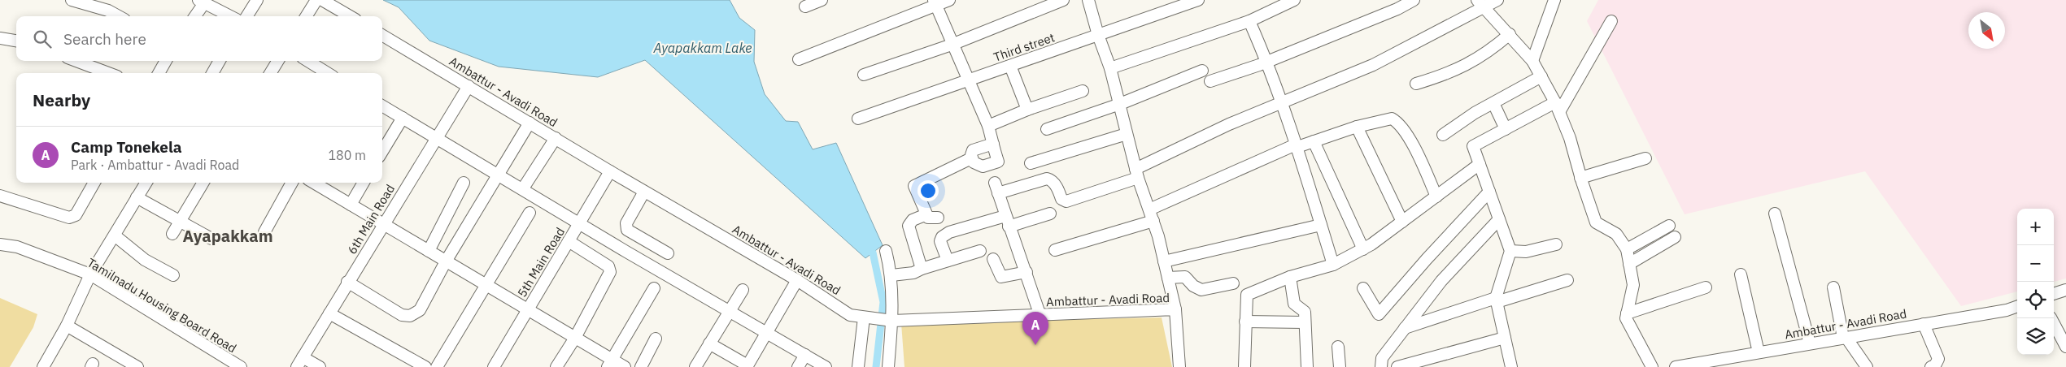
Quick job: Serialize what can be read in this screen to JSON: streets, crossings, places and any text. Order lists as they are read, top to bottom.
{
  "streets": {
    "street": [
      "Third street",
      "Ambattur - Avadi Road",
      "6th Main Road",
      "5th Main Road",
      "Tamilnadu Housing Board Road"
    ]
  },
  "crossings": [
    ["Ambattur - Avadi Road", "6th Main Road"],
    ["Ambattur - Avadi Road", "5th Main Road"]
  ],
  "districts": ["Ayapakkam"],
  "water": ["Ayapakkam Lake"],
  "north": "bottom right",
  "page": {
    "search": "Search here",
    "heading": "Nearby",
    "list": [
      {
        "mark": "A",
        "name": "Camp Tonekela",
        "note": "Park · Ambattur - Avadi Road",
        "value": "180 m"
      }
    ],
    "map_buttons": ["+", "−"],
    "pins": "A"
  }
}
